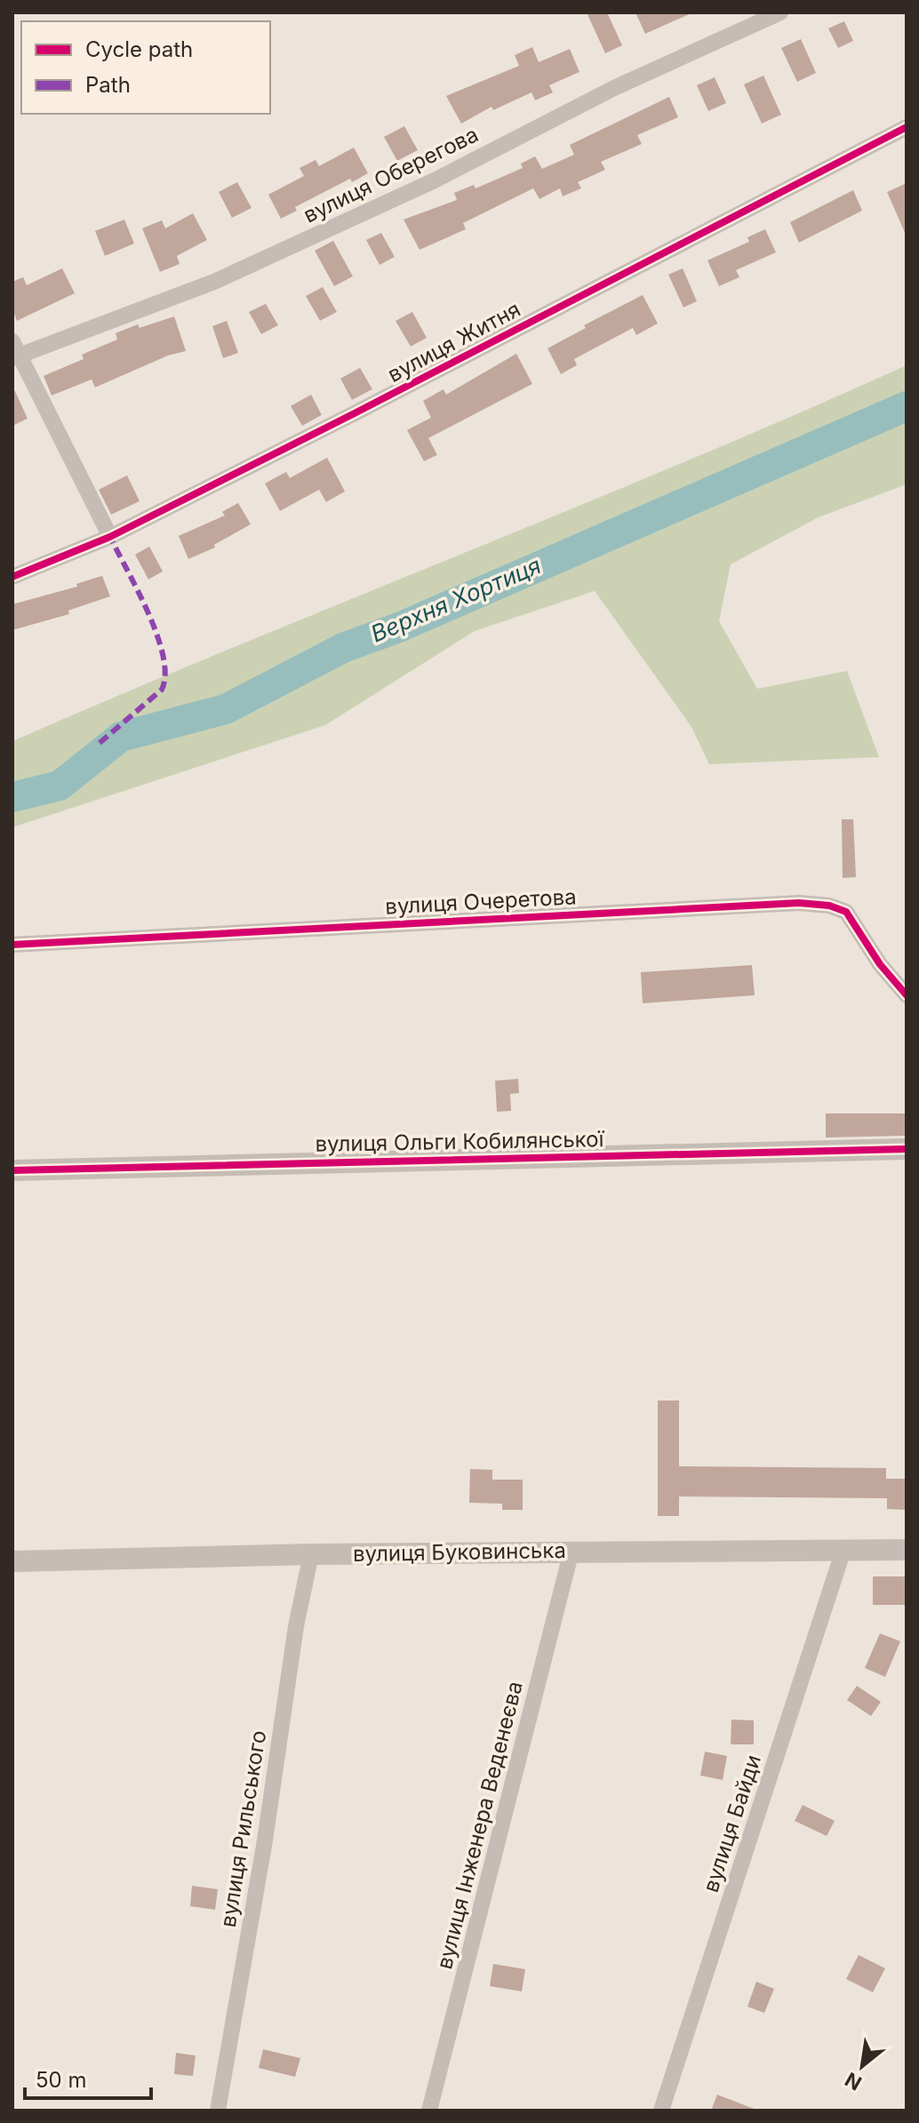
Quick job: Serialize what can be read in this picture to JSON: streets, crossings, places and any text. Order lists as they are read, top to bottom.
{
  "streets": {
    "street": [
      "вулиця Оберегова",
      "вулиця Житня",
      "вулиця Очеретова",
      "вулиця Ольги Кобилянської",
      "вулиця Буковинська",
      "вулиця Байди",
      "вулиця Інженера Веденеєва",
      "вулиця Рильського"
    ]
  },
  "crossings": [
    ["вулиця Буковинська", "вулиця Байди"],
    ["вулиця Буковинська", "вулиця Інженера Веденеєва"],
    ["вулиця Буковинська", "вулиця Рильського"]
  ],
  "water": ["Верхня Хортиця"],
  "legend": ["Cycle path", "Path"],
  "scale_bar": "50 m",
  "north": "bottom left"
}
